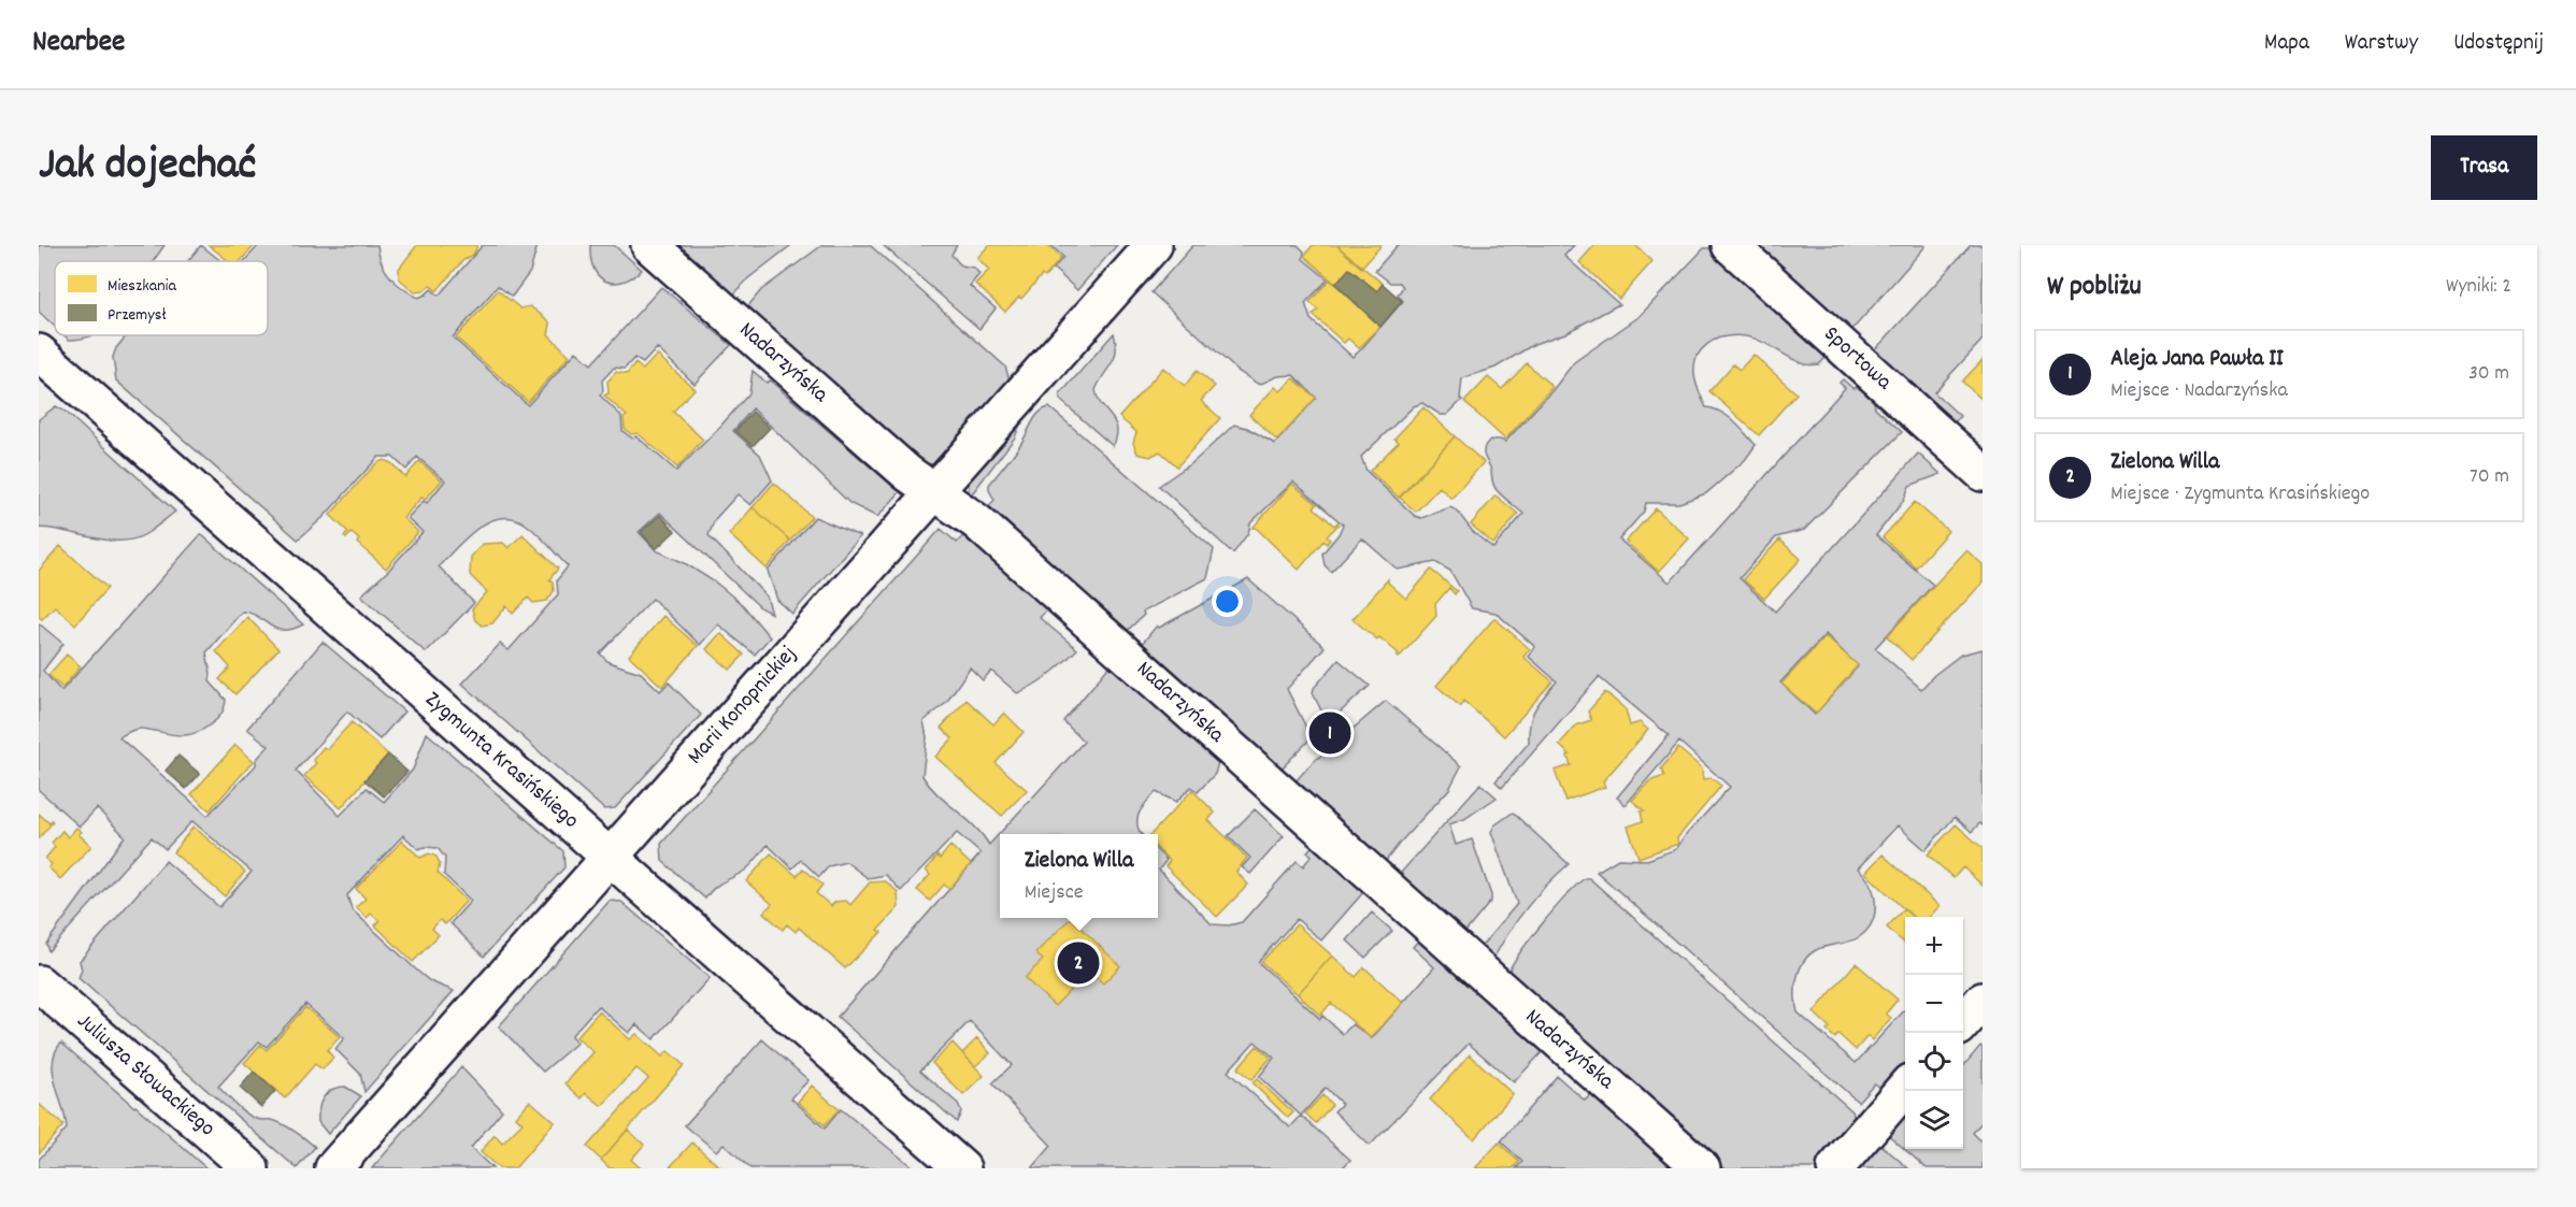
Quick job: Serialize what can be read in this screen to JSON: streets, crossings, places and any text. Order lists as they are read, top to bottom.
{
  "streets": {
    "street": [
      "Sportowa",
      "Nadarzyńska",
      "Marii Konopnickiej",
      "Zygmunta Krasińskiego",
      "Juliusza Słowackiego"
    ]
  },
  "crossings": [
    ["Nadarzyńska", "Marii Konopnickiej"],
    ["Marii Konopnickiej", "Zygmunta Krasińskiego"]
  ],
  "legend": ["Mieszkania", "Przemysł"],
  "page": {
    "header": "Nearbee",
    "nav": ["Mapa", "Warstwy", "Udostępnij"],
    "title": "Jak dojechać",
    "buttons": "Trasa",
    "heading": ["W pobliżu", "Wyniki: 2"],
    "list": [
      {
        "mark": "1",
        "name": "Aleja Jana Pawła II",
        "note": "Miejsce · Nadarzyńska",
        "value": "30 m"
      },
      {
        "mark": "2",
        "name": "Zielona Willa",
        "note": "Miejsce · Zygmunta Krasińskiego",
        "value": "70 m"
      }
    ],
    "pins": ["1", "2"],
    "popup": ["Zielona Willa", "Miejsce"],
    "map_buttons": ["+", "−"]
  }
}
